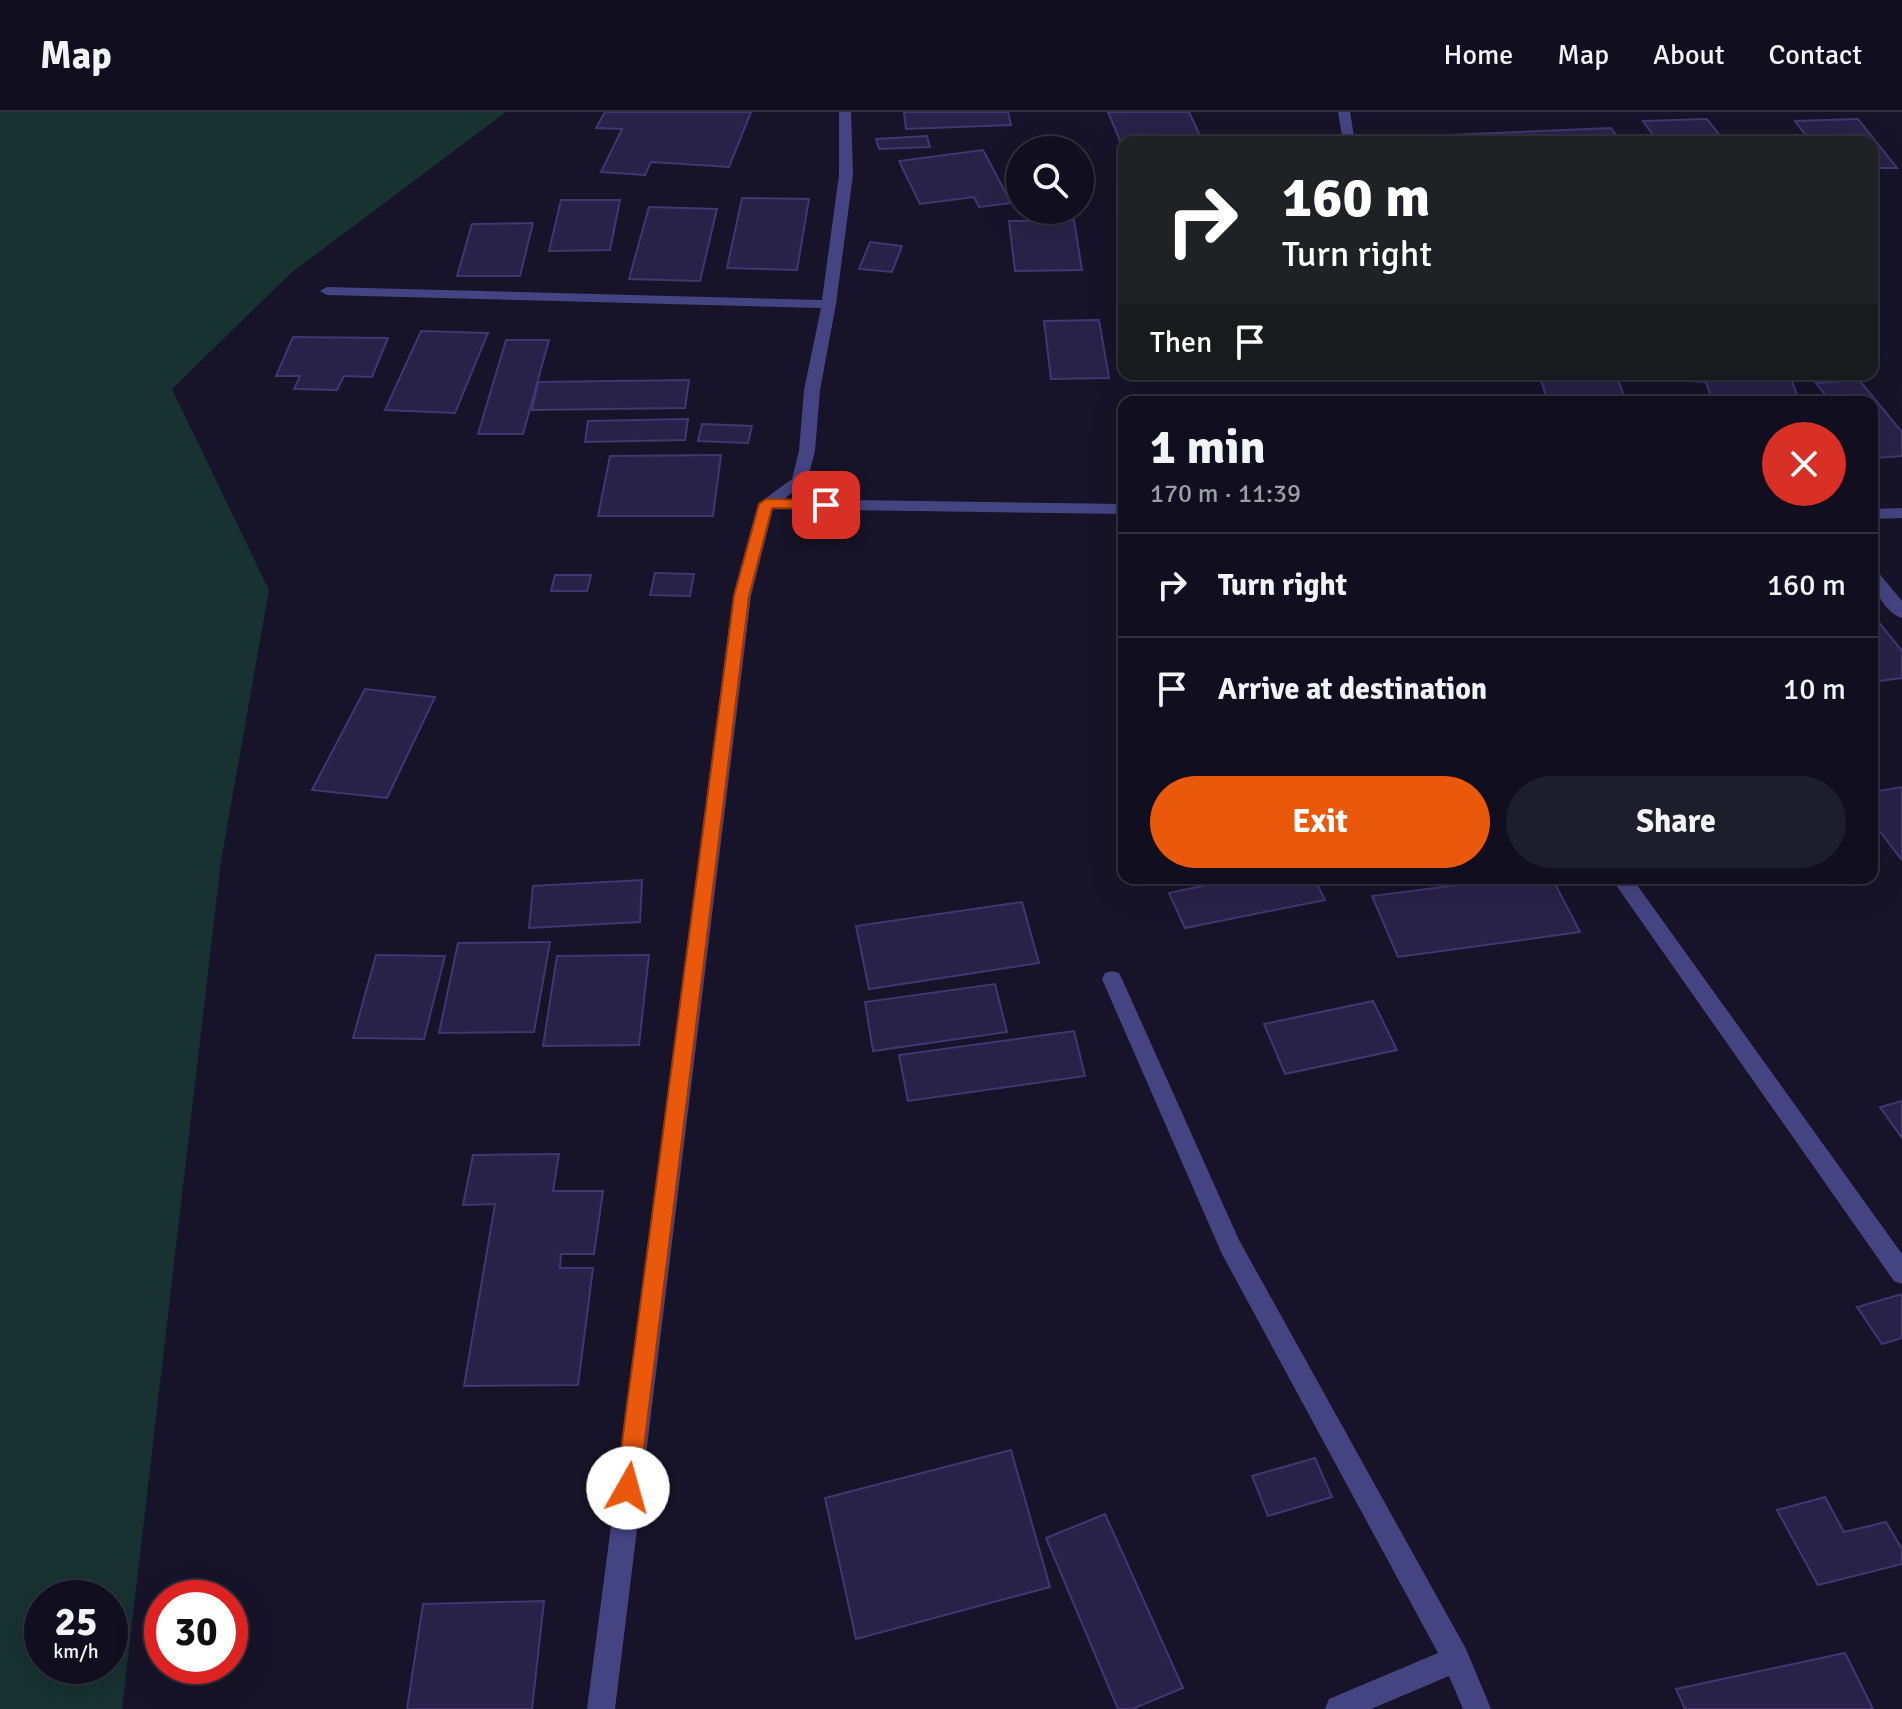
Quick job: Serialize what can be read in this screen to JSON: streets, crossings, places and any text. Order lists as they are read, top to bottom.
{
  "page": {
    "header": "Map",
    "nav": [
      "Home",
      "Map",
      "About",
      "Contact"
    ],
    "turn": ["160 m", "Turn right"],
    "then": "Then",
    "heading": ["1 min", "170 m · 11:39"],
    "list": [
      {
        "name": "Turn right",
        "value": "160 m"
      },
      {
        "name": "Arrive at destination",
        "value": "10 m"
      }
    ],
    "buttons": ["Exit", "Share"],
    "speed": "25 km/h",
    "limit": "30"
  }
}
